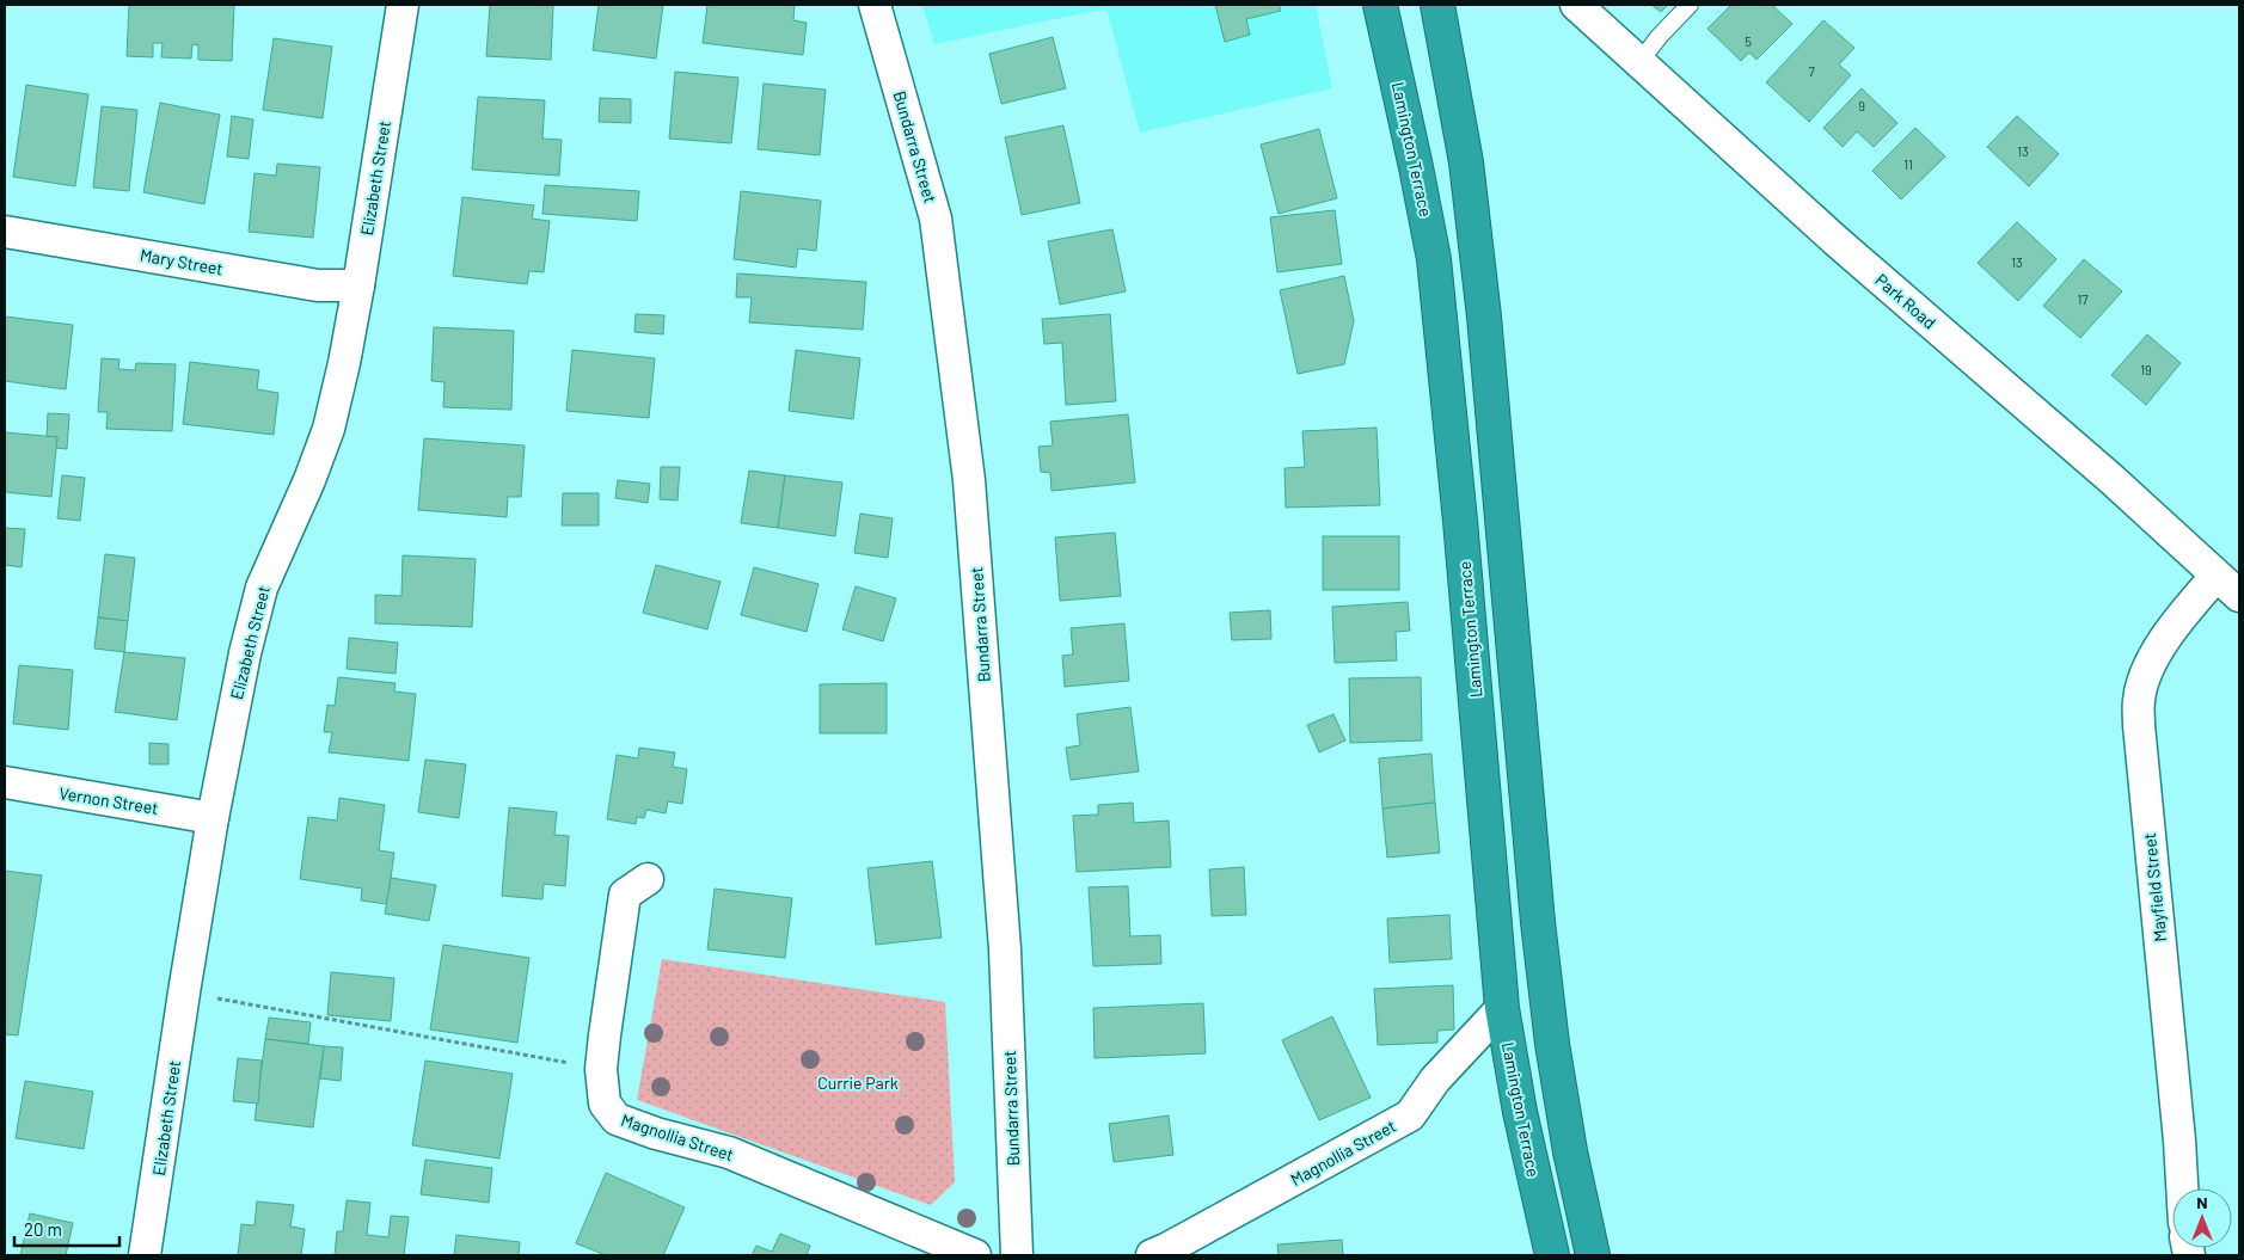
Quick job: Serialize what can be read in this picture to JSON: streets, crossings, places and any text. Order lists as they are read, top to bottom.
{
  "streets": {
    "highway": ["Lamington Terrace"],
    "street": [
      "Bundarra Street",
      "Elizabeth Street",
      "Mary Street",
      "Park Road",
      "Vernon Street",
      "Mayfield Street",
      "Magnollia Street"
    ]
  },
  "crossings": [
    ["Lamington Terrace", "Magnollia Street"],
    ["Elizabeth Street", "Mary Street"],
    ["Elizabeth Street", "Vernon Street"],
    ["Park Road", "Mayfield Street"]
  ],
  "parks": ["Currie Park"],
  "house_numbers": [
    "5",
    "7",
    "9",
    "13",
    "11",
    "13",
    "17",
    "19"
  ],
  "scale_bar": "20 m",
  "north": "top"
}
